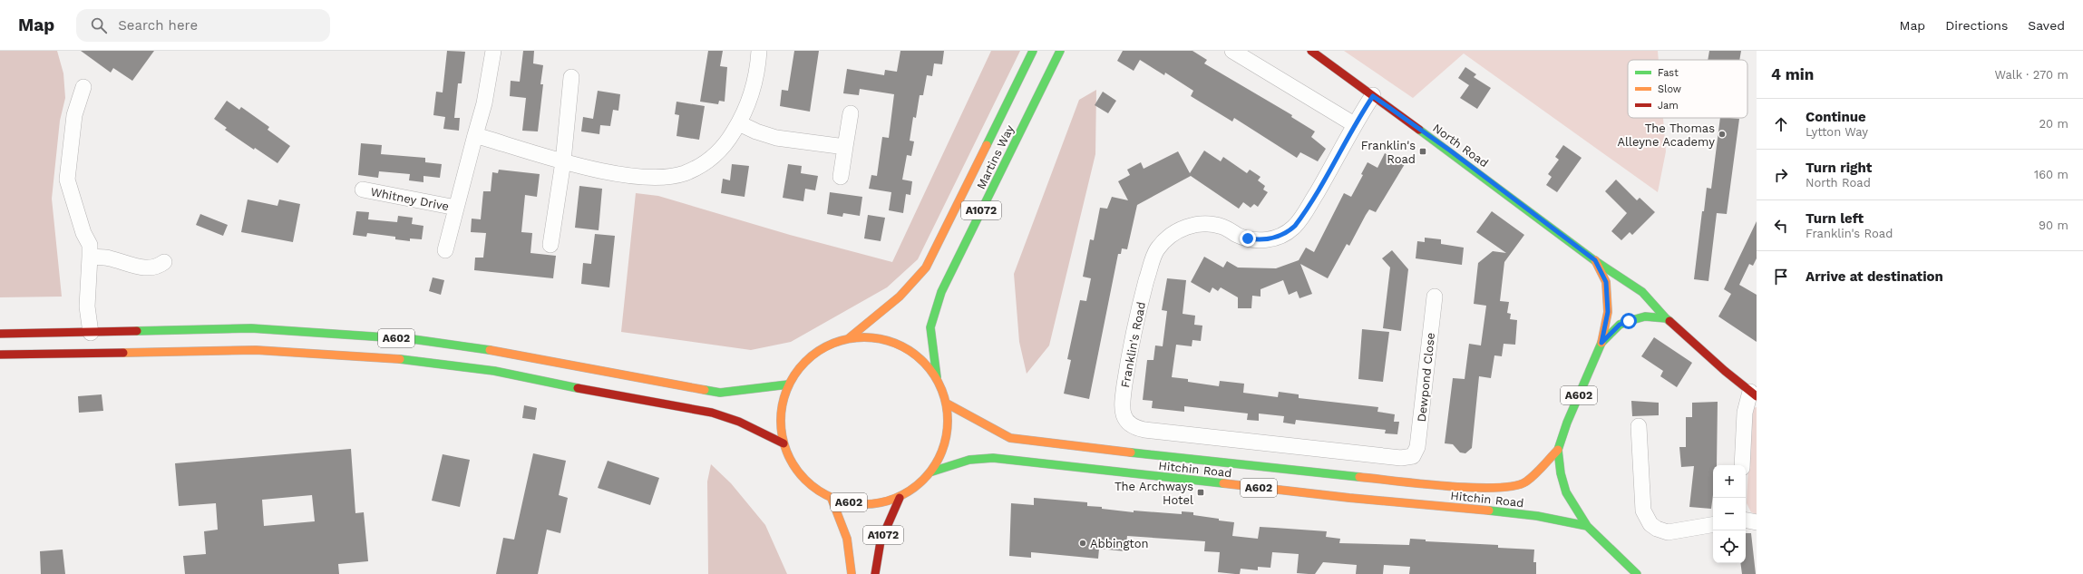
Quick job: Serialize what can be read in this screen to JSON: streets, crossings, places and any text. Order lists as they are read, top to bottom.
{
  "streets": {
    "main road": [
      "North Road",
      "Martins Way",
      "A1072",
      "A602",
      "Hitchin Road"
    ],
    "street": ["Whitney Drive", "Franklin's Road", "Dewpond Close"]
  },
  "crossings": [
    ["North Road", "A602"],
    ["North Road", "Franklin's Road"],
    ["Martins Way", "A602"],
    ["A1072", "A602"],
    ["A602", "Hitchin Road"],
    ["Franklin's Road", "Dewpond Close"]
  ],
  "places": {
    "other": ["The Thomas Alleyne Academy", "Abbington"],
    "transit": ["Franklin's Road", "The Archways Hotel"]
  },
  "legend": ["Fast", "Slow", "Jam"],
  "page": {
    "header": "Map",
    "search": "Search here",
    "nav": ["Map", "Directions", "Saved"],
    "heading": ["4 min", "Walk · 270 m"],
    "list": [
      ["Continue", "Lytton Way", "20 m"],
      ["Turn right", "North Road", "160 m"],
      ["Turn left", "Franklin's Road", "90 m"],
      "Arrive at destination"
    ],
    "map_buttons": ["+", "−"]
  }
}
